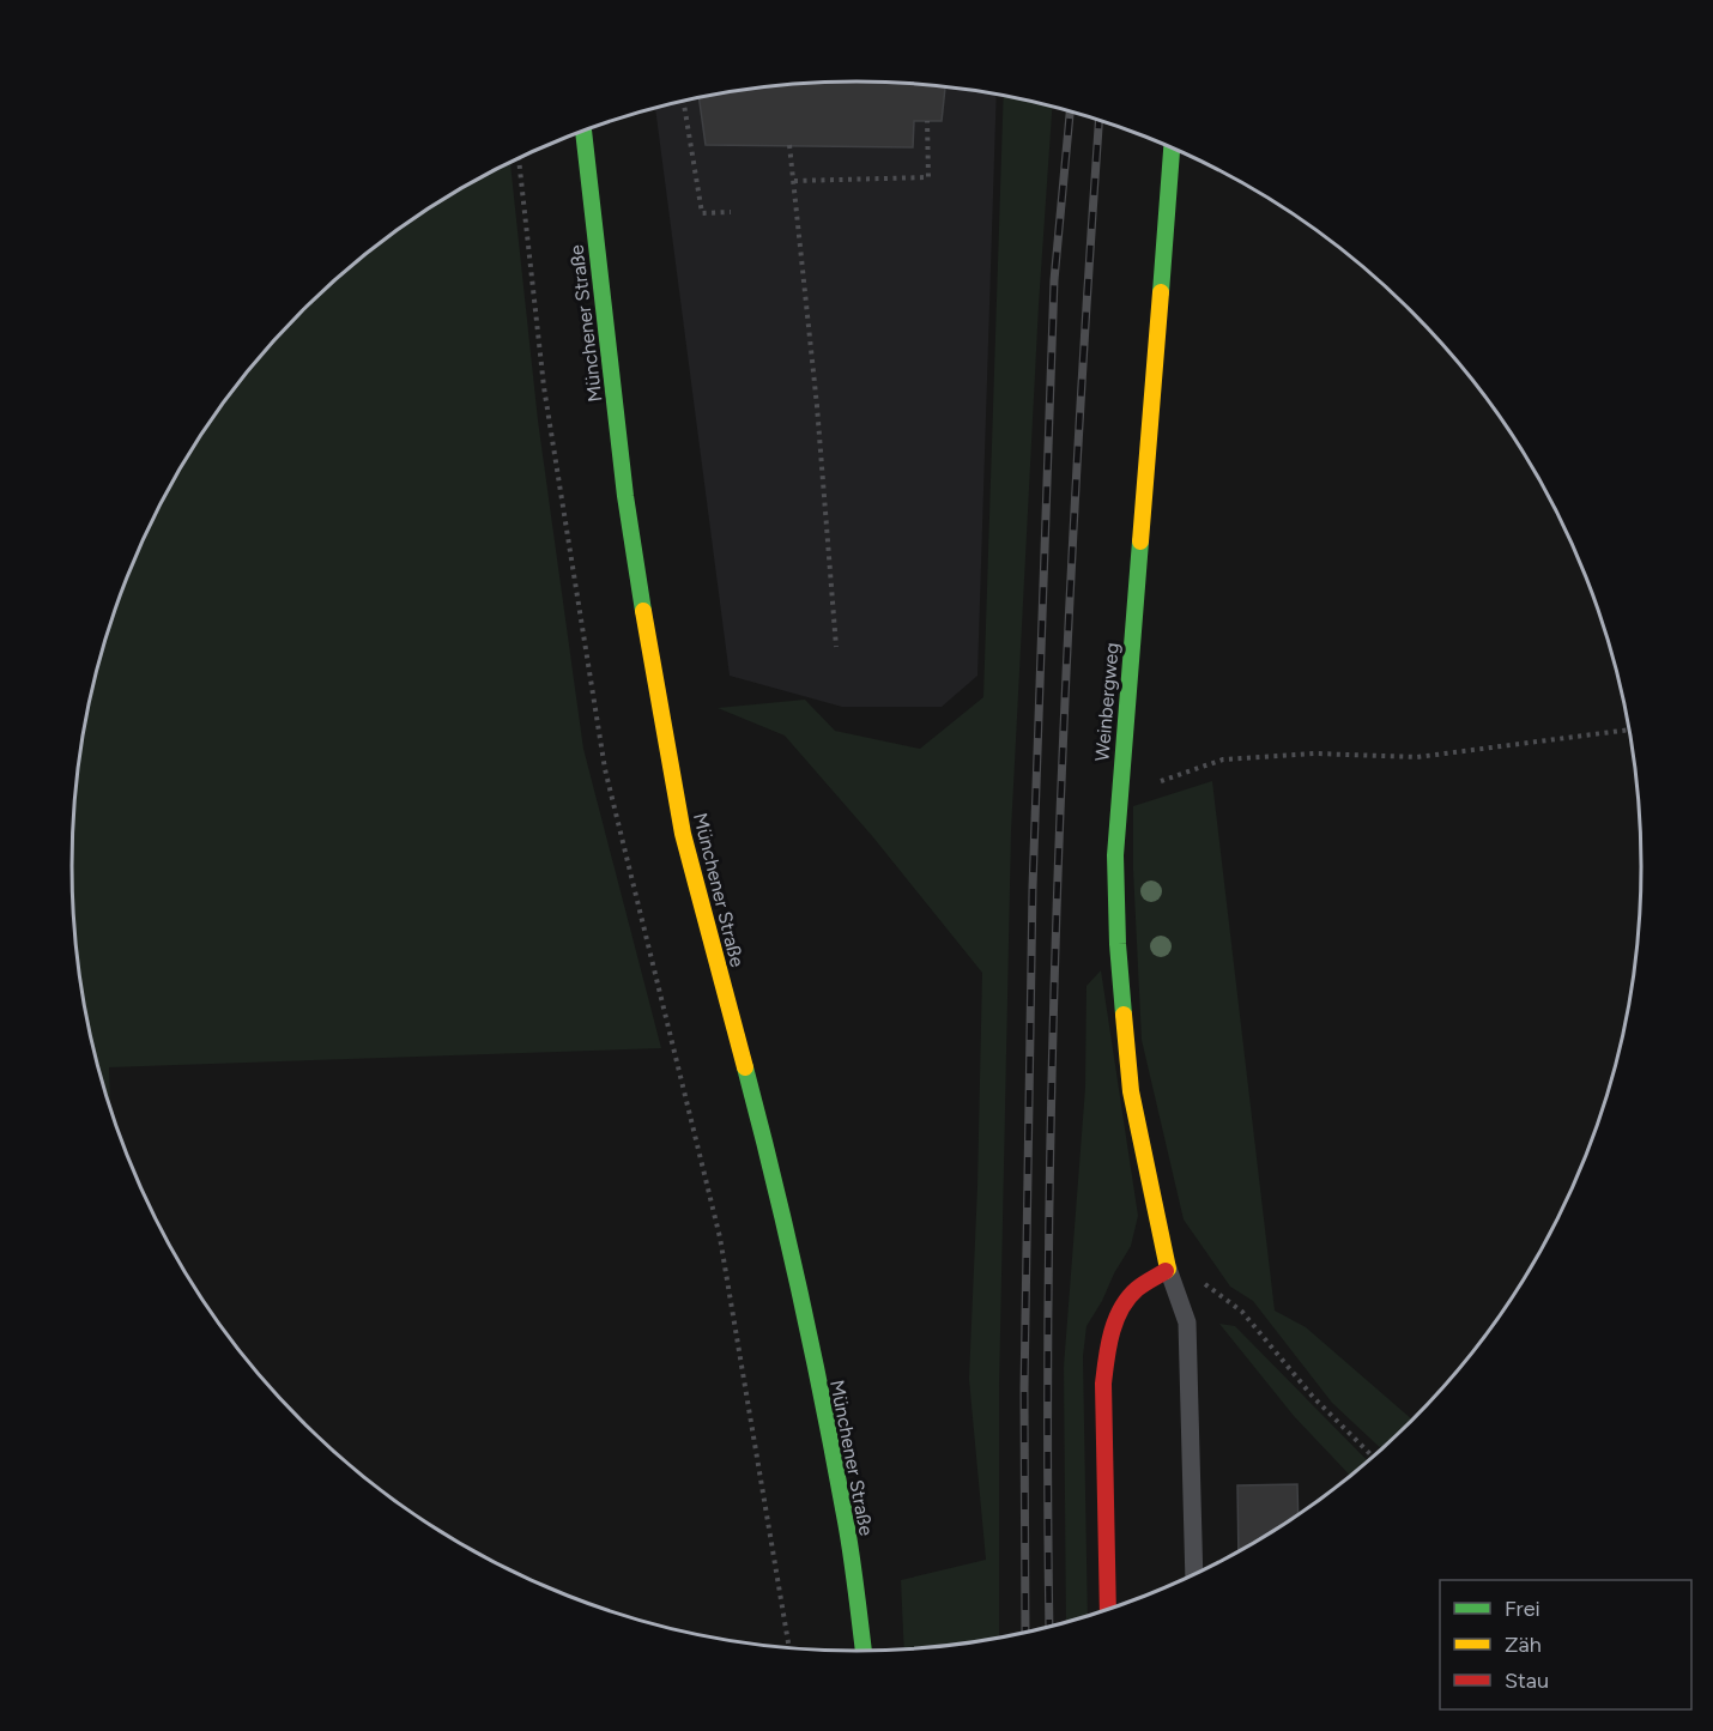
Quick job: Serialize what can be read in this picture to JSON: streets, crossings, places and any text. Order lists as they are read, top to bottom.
{
  "streets": {
    "main road": ["Münchener Straße", "Weinbergweg"]
  },
  "legend": ["Frei", "Zäh", "Stau"]
}
